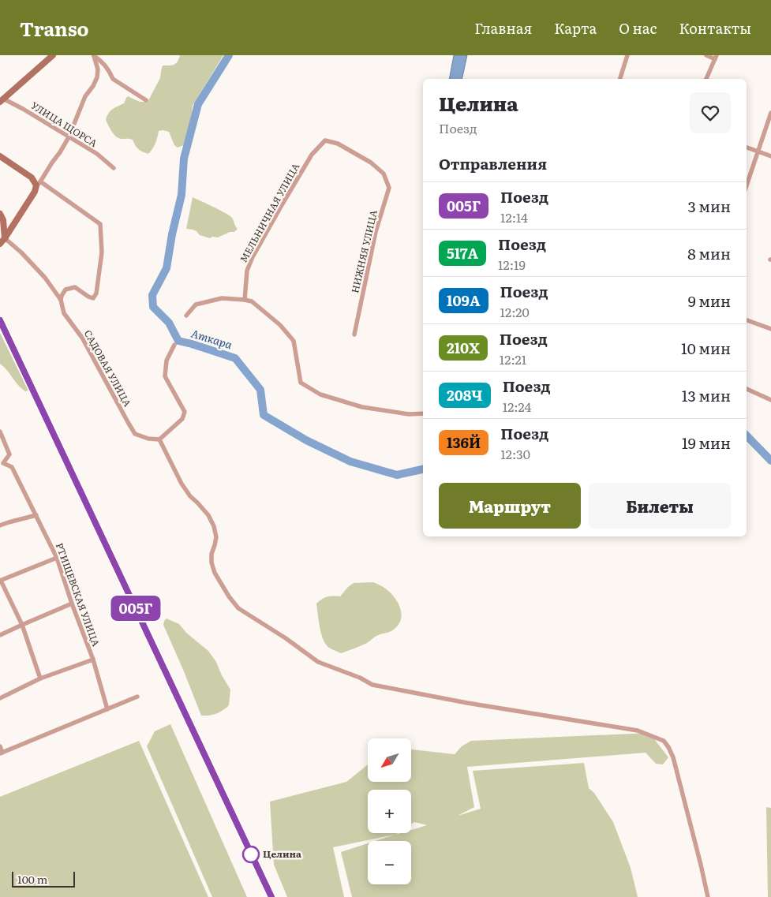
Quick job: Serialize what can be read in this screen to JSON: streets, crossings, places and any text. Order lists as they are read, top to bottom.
{
  "streets": {
    "street": [
      "УЛИЦА ЩОРСА",
      "МЕЛЬНИЧНАЯ УЛИЦА",
      "НИЖНЯЯ УЛИЦА",
      "САДОВАЯ УЛИЦА",
      "РТИЩЕВСКАЯ УЛИЦА"
    ]
  },
  "crossings": [
    ["МЕЛЬНИЧНАЯ УЛИЦА", "НИЖНЯЯ УЛИЦА"]
  ],
  "water": ["Аткара"],
  "places": ["Целина"],
  "scale_bar": "100 m",
  "north": "bottom left",
  "page": {
    "header": "Transo",
    "nav": [
      "Главная",
      "Карта",
      "О нас",
      "Контакты"
    ],
    "on_map": "005Г",
    "heading": [
      ["Целина", "Поезд"],
      "Отправления"
    ],
    "list": [
      {
        "mark": "005Г",
        "name": "Поезд",
        "note": "12:14",
        "value": "3 мин"
      },
      {
        "mark": "517А",
        "name": "Поезд",
        "note": "12:19",
        "value": "8 мин"
      },
      {
        "mark": "109А",
        "name": "Поезд",
        "note": "12:20",
        "value": "9 мин"
      },
      {
        "mark": "210Х",
        "name": "Поезд",
        "note": "12:21",
        "value": "10 мин"
      },
      {
        "mark": "208Ч",
        "name": "Поезд",
        "note": "12:24",
        "value": "13 мин"
      },
      {
        "mark": "136Й",
        "name": "Поезд",
        "note": "12:30",
        "value": "19 мин"
      }
    ],
    "buttons": ["Маршрут", "Билеты"],
    "map_buttons": ["+", "−"],
    "scale": "100 m"
  }
}
